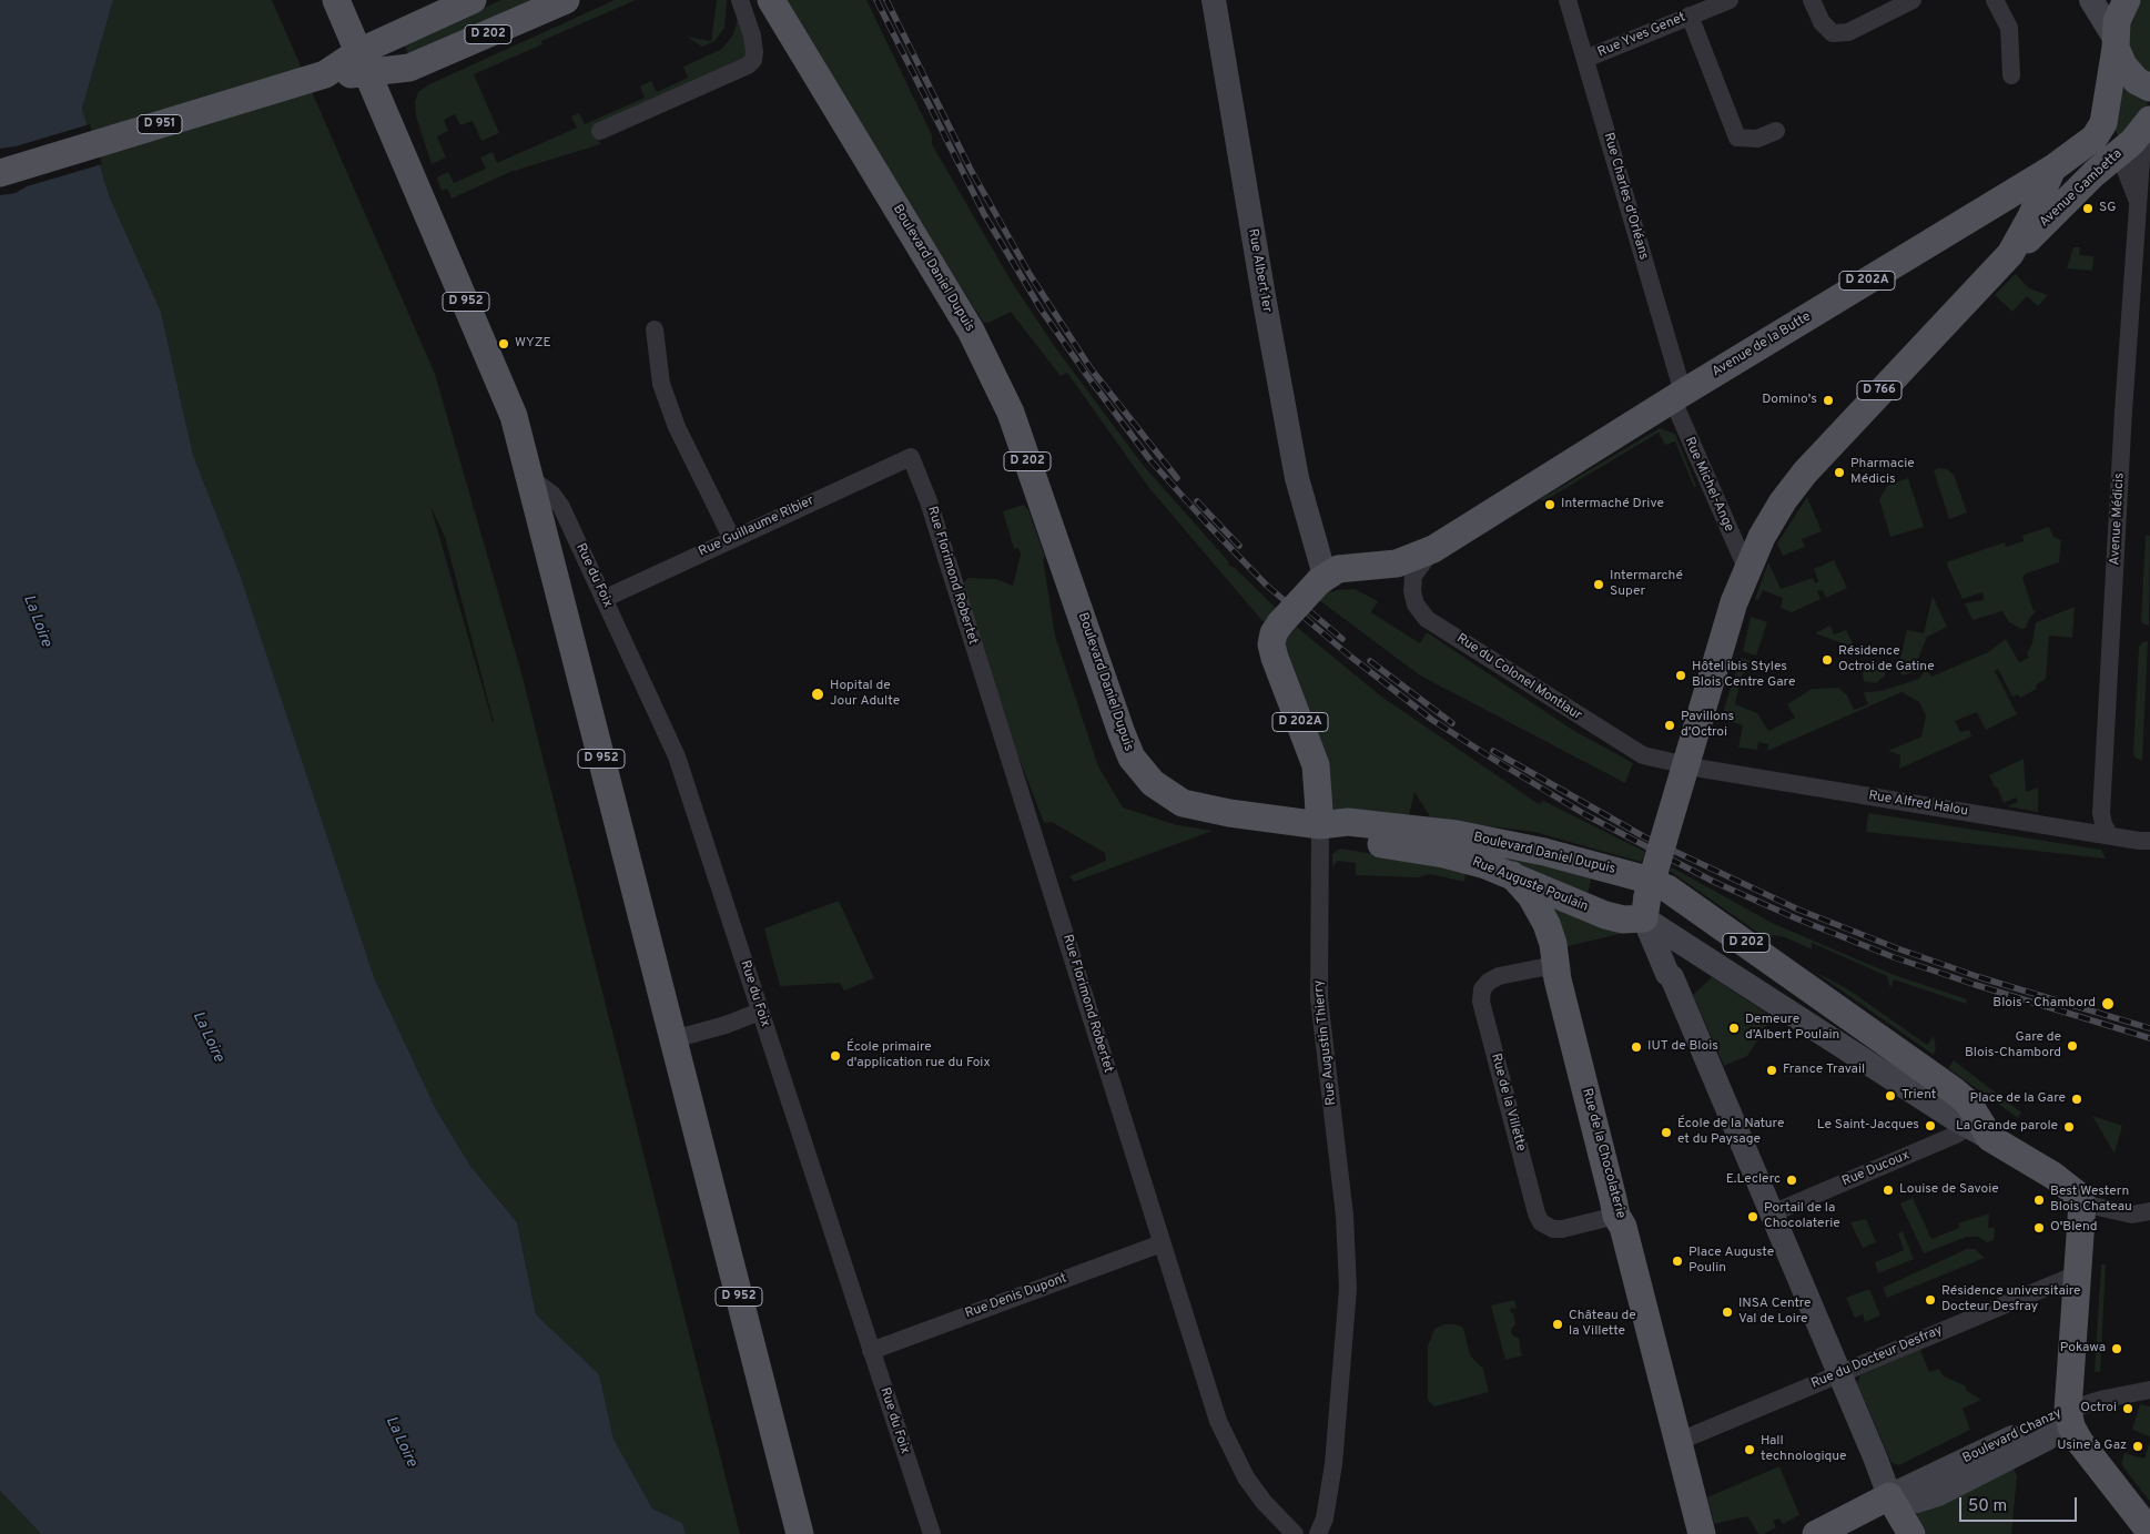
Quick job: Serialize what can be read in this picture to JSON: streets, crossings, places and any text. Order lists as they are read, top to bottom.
{
  "streets": {
    "main road": [
      "D 202",
      "D 951",
      "Avenue Gambetta",
      "Boulevard Daniel Dupuis",
      "Rue Albert 1er",
      "D 202A",
      "D 952",
      "Avenue de la Butte",
      "D 766",
      "Rue Auguste Poulain",
      "Rue Augustin Thierry",
      "Rue de la Chocolaterie",
      "Boulevard Chanzy"
    ],
    "street": [
      "Rue Yves Genet",
      "Rue Charles d'Orléans",
      "Rue Michel-Ange",
      "Avenue Médicis",
      "Rue Guillaume Ribier",
      "Rue du Foix",
      "Rue Florimond Robertet",
      "Rue du Colonel Montlaur",
      "Rue Alfred Halou",
      "Rue de la Villette",
      "Rue Ducoux",
      "Rue Denis Dupont",
      "Rue du Docteur Desfray"
    ]
  },
  "crossings": [
    ["D 202", "D 951"],
    ["D 202", "D 952"],
    ["Rue Yves Genet", "Rue Charles d'Orléans"],
    ["D 951", "D 952"],
    ["Avenue Gambetta", "D 766"],
    ["Avenue Gambetta", "Avenue Médicis"],
    ["Rue Charles d'Orléans", "Avenue de la Butte"],
    ["Rue Charles d'Orléans", "Rue Michel-Ange"],
    ["Boulevard Daniel Dupuis", "Rue Auguste Poulain"],
    ["Boulevard Daniel Dupuis", "Rue Augustin Thierry"],
    ["Boulevard Daniel Dupuis", "Rue Ducoux"],
    ["Rue Albert 1er", "Avenue de la Butte"],
    ["Rue Albert 1er", "Rue Augustin Thierry"],
    ["D 952", "Rue du Foix"],
    ["Avenue de la Butte", "D 766"],
    ["Avenue de la Butte", "Rue Michel-Ange"],
    ["Avenue de la Butte", "Rue du Colonel Montlaur"],
    ["Avenue de la Butte", "Rue Augustin Thierry"],
    ["D 766", "Rue Michel-Ange"],
    ["D 766", "Rue du Colonel Montlaur"],
    ["D 766", "Rue Alfred Halou"],
    ["D 766", "Rue Auguste Poulain"],
    ["Avenue Médicis", "Rue Alfred Halou"],
    ["Rue Guillaume Ribier", "Rue du Foix"],
    ["Rue Guillaume Ribier", "Rue Florimond Robertet"],
    ["Rue du Foix", "Rue Denis Dupont"],
    ["Rue Florimond Robertet", "Rue Denis Dupont"],
    ["Rue du Colonel Montlaur", "Rue Alfred Halou"],
    ["Rue Auguste Poulain", "Rue Augustin Thierry"],
    ["Rue Auguste Poulain", "Rue de la Chocolaterie"],
    ["Rue de la Villette", "Rue de la Chocolaterie"],
    ["Rue de la Chocolaterie", "Rue du Docteur Desfray"]
  ],
  "water": ["La Loire"],
  "places": [
    "SG",
    "WYZE",
    "Domino's",
    "Pharmacie Médicis",
    "Intermaché Drive",
    "Intermarché Super",
    "Résidence Octroi de Gatine",
    "Hôtel ibis Styles Blois Centre Gare",
    "Hopital de Jour Adulte",
    "Pavillons d'Octroi",
    "Blois - Chambord",
    "Demeure d’Albert Poulain",
    "Gare de Blois-Chambord",
    "IUT de Blois",
    "École primaire d'application rue du Foix",
    "France Travail",
    "Trient",
    "Place de la Gare",
    "Le Saint-Jacques",
    "La Grande parole",
    "École de la Nature et du Paysage",
    "E.Leclerc",
    "Louise de Savoie",
    "Best Western Blois Chateau",
    "Portail de la Chocolaterie",
    "O'Blend",
    "Place Auguste Poulin",
    "Résidence universitaire Docteur Desfray",
    "INSA Centre Val de Loire",
    "Château de la Villette",
    "Pokawa",
    "Octroi",
    "Usine à Gaz",
    "Hall technologique"
  ],
  "scale_bar": "50 m"
}
